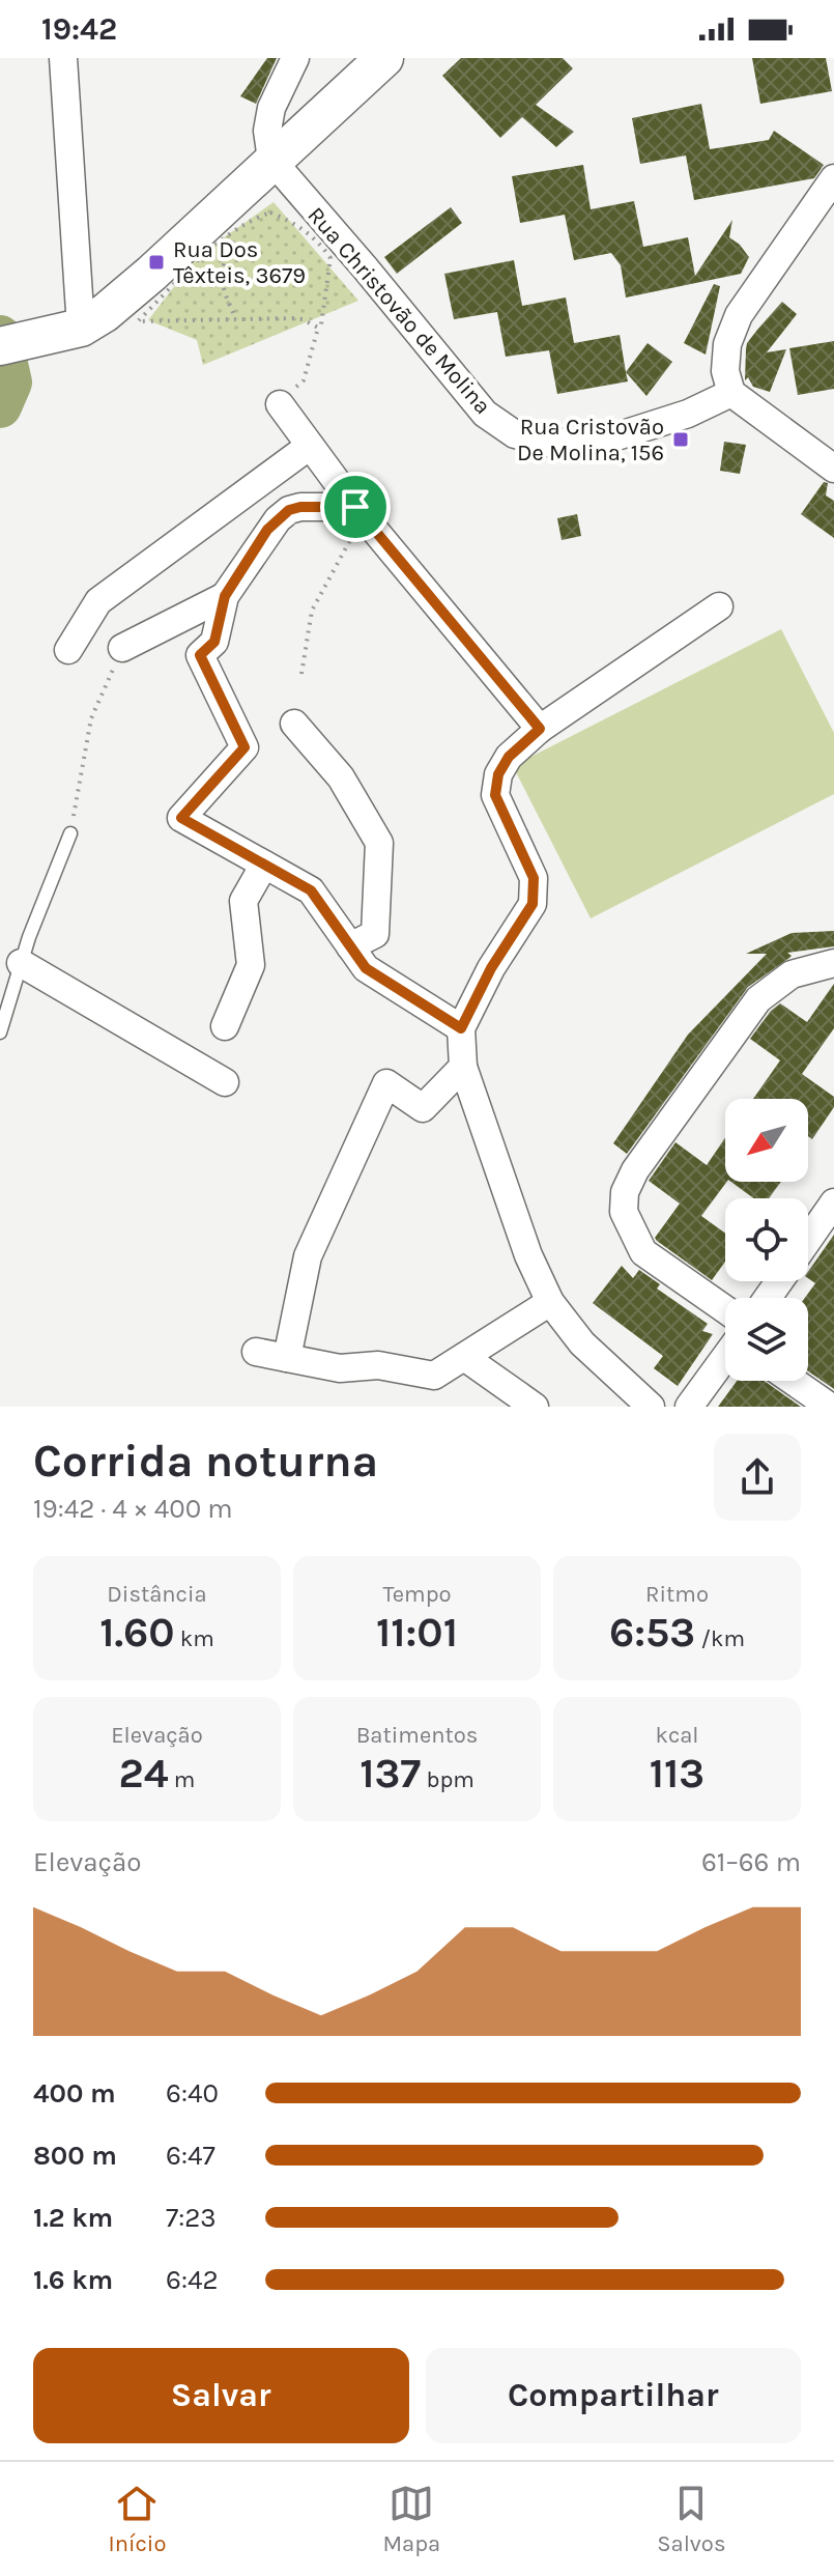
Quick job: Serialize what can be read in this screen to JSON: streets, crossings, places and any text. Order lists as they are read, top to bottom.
{
  "streets": {
    "street": ["Rua Christovão de Molina"]
  },
  "places": {
    "transit": ["Rua Dos Têxteis, 3679", "Rua Cristovão De Molina, 156"]
  },
  "north": "bottom left",
  "page": {
    "status": "19:42",
    "heading": ["Corrida noturna", "19:42 · 4 × 400 m"],
    "stats": [
      ["Distância", "1.60 km"],
      ["Tempo", "11:01"],
      ["Ritmo", "6:53 /km"],
      ["Elevação", "24 m"],
      ["Batimentos", "137 bpm"],
      ["kcal", "113"]
    ],
    "chart": ["Elevação", "61–66 m"],
    "list": [
      {
        "name": "400 m",
        "note": "6:40"
      },
      {
        "name": "800 m",
        "note": "6:47"
      },
      {
        "name": "1.2 km",
        "note": "7:23"
      },
      {
        "name": "1.6 km",
        "note": "6:42"
      }
    ],
    "buttons": ["Salvar", "Compartilhar"],
    "tabs": ["Início", "Mapa", "Salvos"]
  }
}
